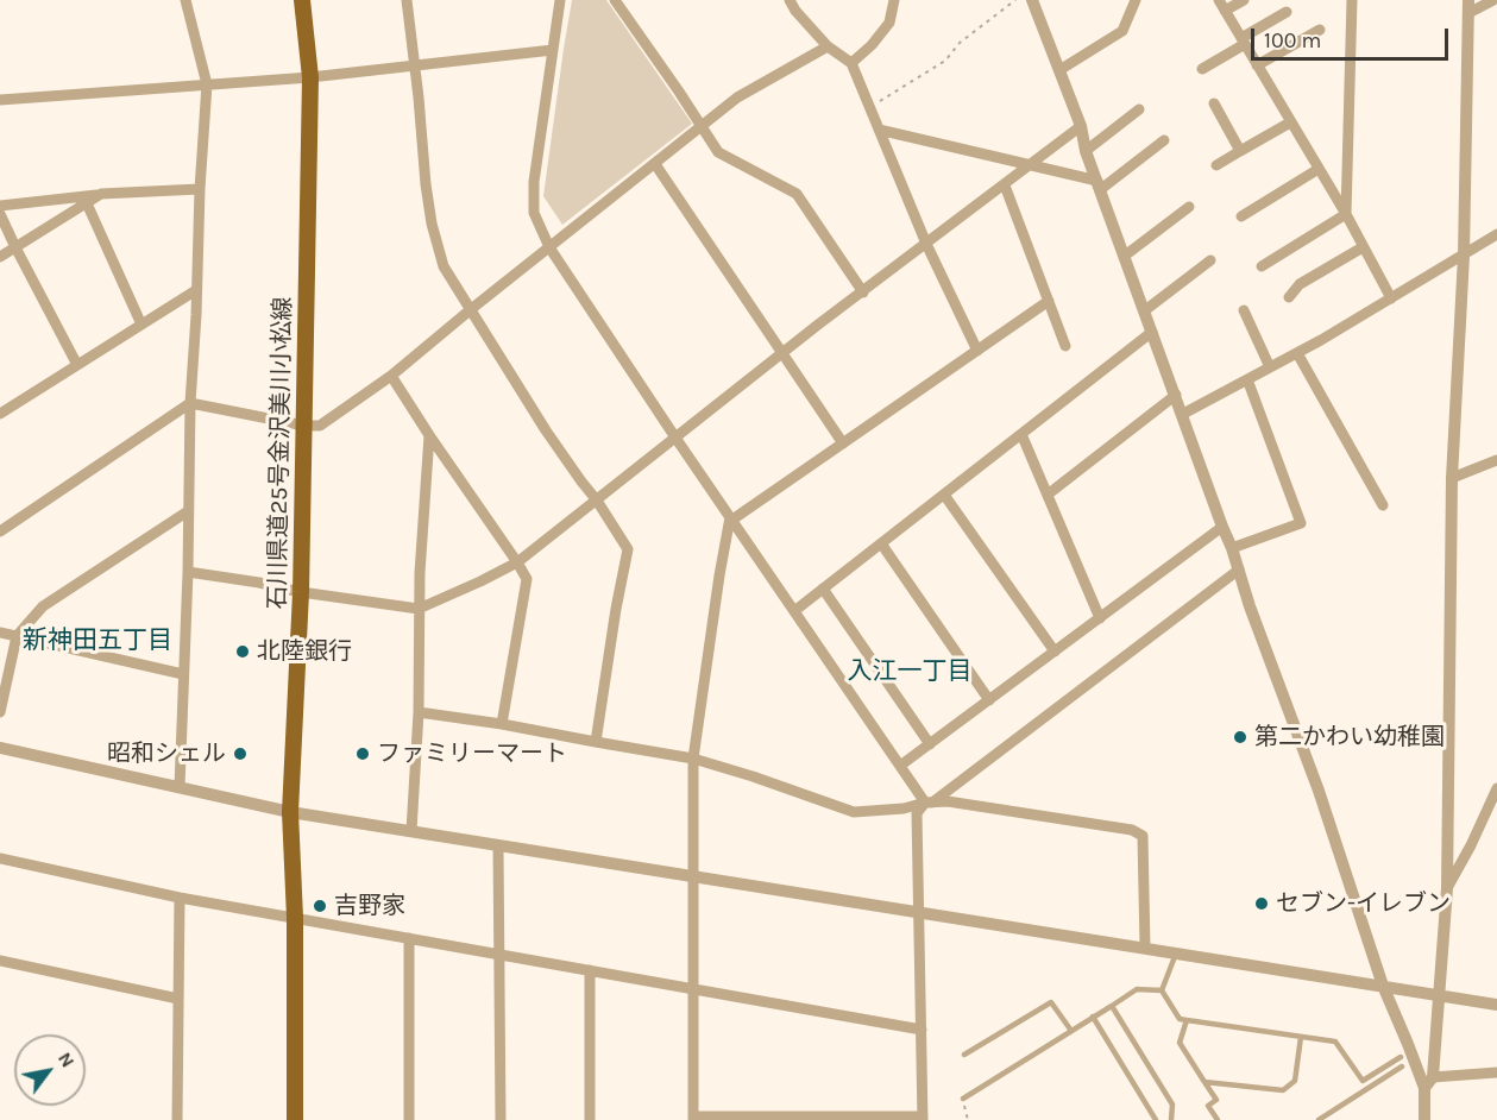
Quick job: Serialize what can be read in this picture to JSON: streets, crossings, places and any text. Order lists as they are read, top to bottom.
{
  "streets": {
    "main road": ["石川県道25号金沢美川小松線"]
  },
  "districts": ["新神田五丁目", "入江一丁目"],
  "places": [
    "北陸銀行",
    "第二かわい幼稚園",
    "昭和シェル",
    "ファミリーマート",
    "セブン-イレブン",
    "吉野家"
  ],
  "scale_bar": "100 m",
  "north": "top right"
}
